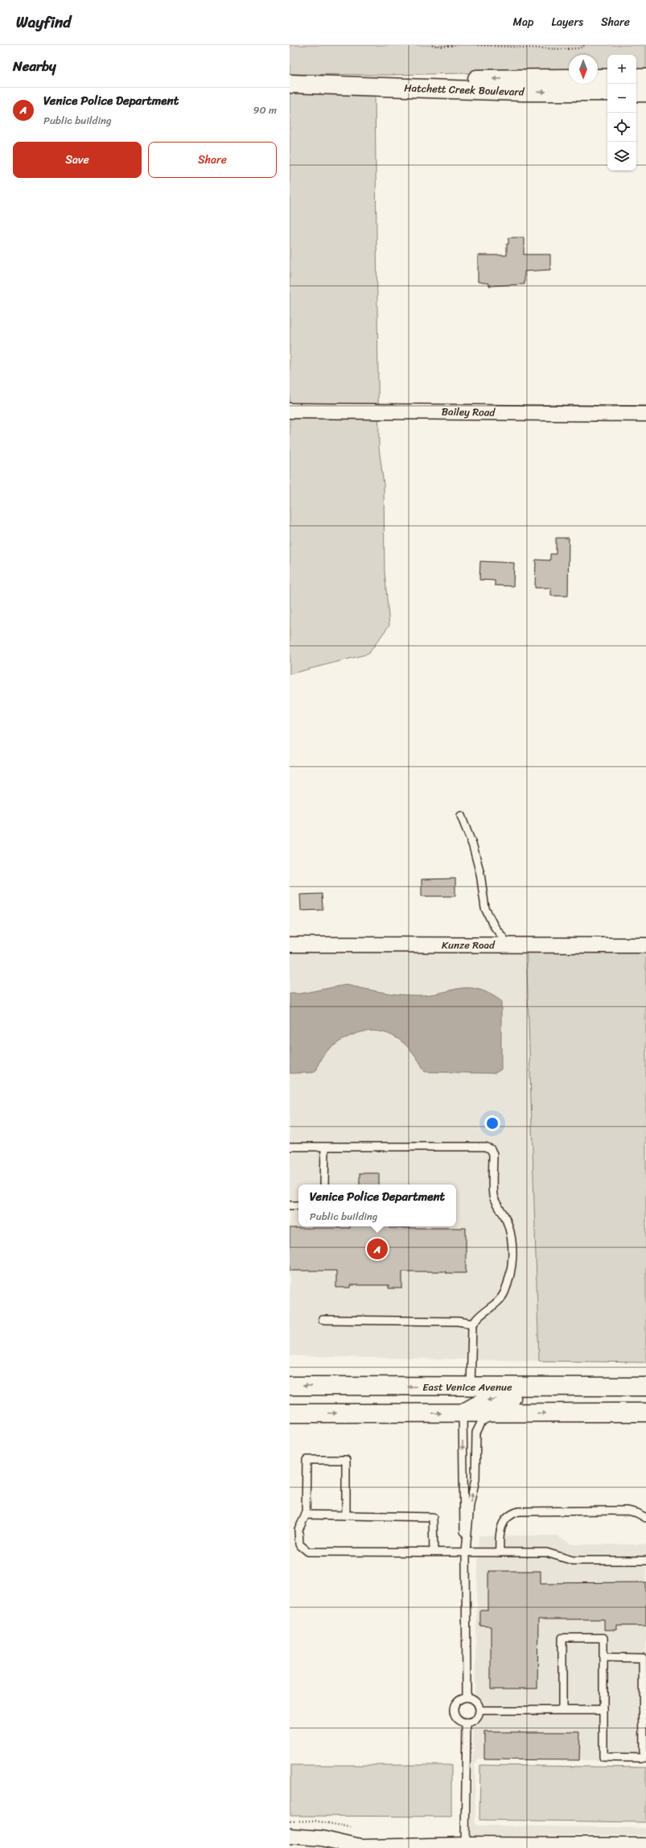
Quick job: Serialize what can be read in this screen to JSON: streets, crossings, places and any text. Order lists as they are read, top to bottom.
{
  "streets": {
    "main road": ["Hatchett Creek Boulevard", "East Venice Avenue"],
    "street": ["Bailey Road", "Kunze Road"]
  },
  "north": "bottom",
  "page": {
    "header": "Wayfind",
    "nav": ["Map", "Layers", "Share"],
    "heading": "Nearby",
    "map_buttons": ["+", "−"],
    "list": [
      {
        "mark": "A",
        "name": "Venice Police Department",
        "note": "Public building",
        "value": "90 m"
      }
    ],
    "buttons": ["Save", "Share"],
    "popup": ["Venice Police Department", "Public building"],
    "pins": "A"
  }
}
